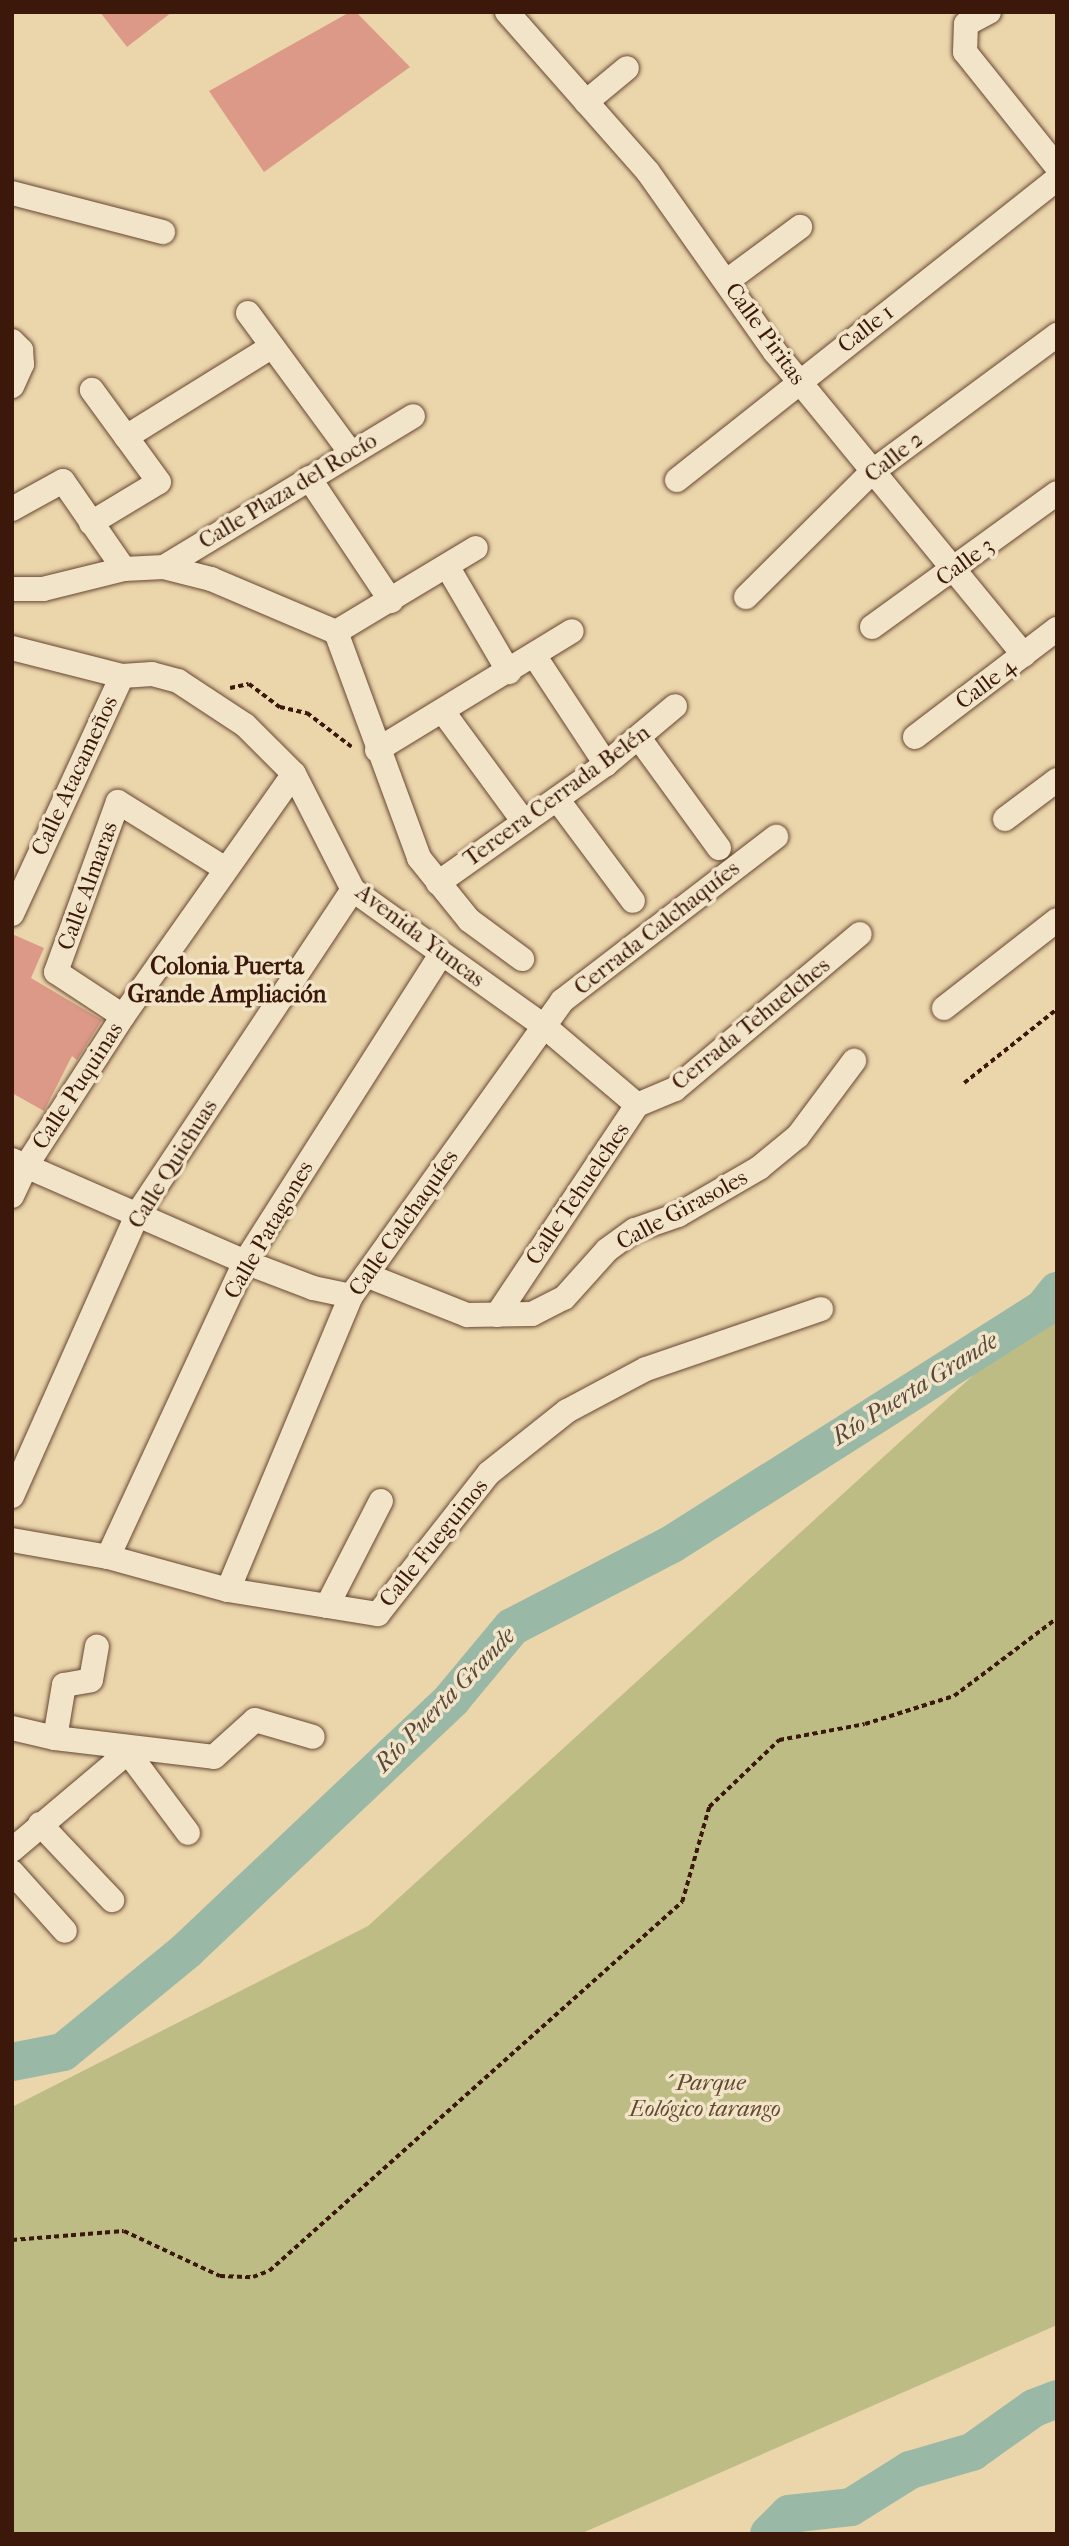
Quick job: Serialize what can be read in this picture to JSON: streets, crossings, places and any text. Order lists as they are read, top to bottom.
{
  "streets": {
    "street": [
      "Calle 1",
      "Calle Piritas",
      "Calle 2",
      "Calle Plaza del Rocío",
      "Calle 3",
      "Calle 4",
      "Calle Atacameños",
      "Tercera Cerrada Belén",
      "Calle Almaras",
      "Cerrada Calchaquíes",
      "Avenida Yuncas",
      "Cerrada Tehuelches",
      "Calle Puquinas",
      "Calle Quichuas",
      "Calle Tehuelches",
      "Calle Girasoles",
      "Calle Calchaquíes",
      "Calle Patagones",
      "Calle Fueguinos"
    ]
  },
  "crossings": [
    ["Calle 1", "Calle Piritas"],
    ["Calle Piritas", "Calle 2"],
    ["Calle Piritas", "Calle 3"],
    ["Calle Piritas", "Calle 4"],
    ["Calle Atacameños", "Avenida Yuncas"],
    ["Calle Almaras", "Calle Puquinas"],
    ["Cerrada Calchaquíes", "Avenida Yuncas"],
    ["Cerrada Calchaquíes", "Calle Tehuelches"],
    ["Cerrada Calchaquíes", "Calle Calchaquíes"],
    ["Avenida Yuncas", "Calle Puquinas"],
    ["Avenida Yuncas", "Calle Quichuas"],
    ["Avenida Yuncas", "Calle Tehuelches"],
    ["Avenida Yuncas", "Calle Calchaquíes"],
    ["Avenida Yuncas", "Calle Patagones"],
    ["Cerrada Tehuelches", "Calle Tehuelches"],
    ["Calle Tehuelches", "Calle Girasoles"],
    ["Calle Tehuelches", "Calle Calchaquíes"],
    ["Calle Girasoles", "Calle Calchaquíes"],
    ["Calle Calchaquíes", "Calle Fueguinos"],
    ["Calle Patagones", "Calle Fueguinos"]
  ],
  "districts": ["Colonia Puerta Grande Ampliación"],
  "water": ["Río Puerta Grande"],
  "parks": ["´Parque Eológico tarango"]
}
